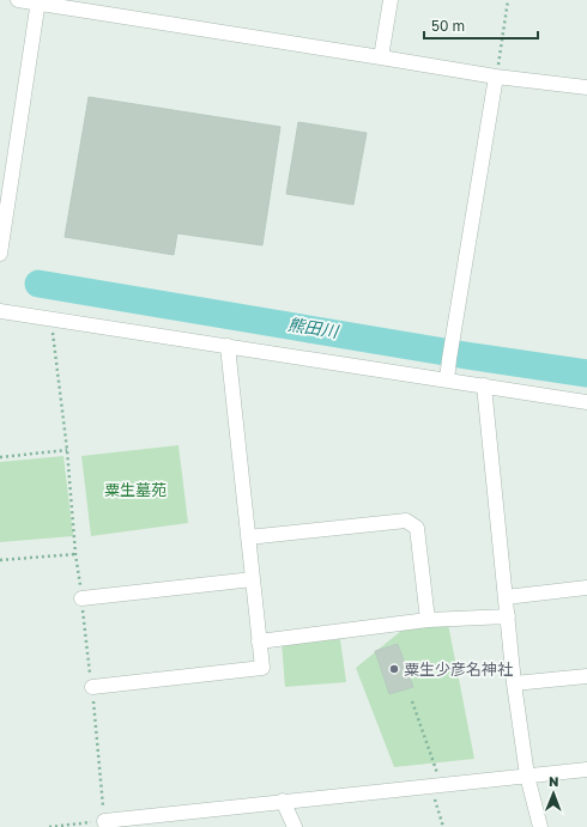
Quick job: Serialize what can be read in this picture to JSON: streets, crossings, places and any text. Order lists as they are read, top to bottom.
{
  "water": ["熊田川"],
  "parks": ["粟生墓苑"],
  "places": ["粟生少彦名神社"],
  "scale_bar": "50 m",
  "north": "top"
}
